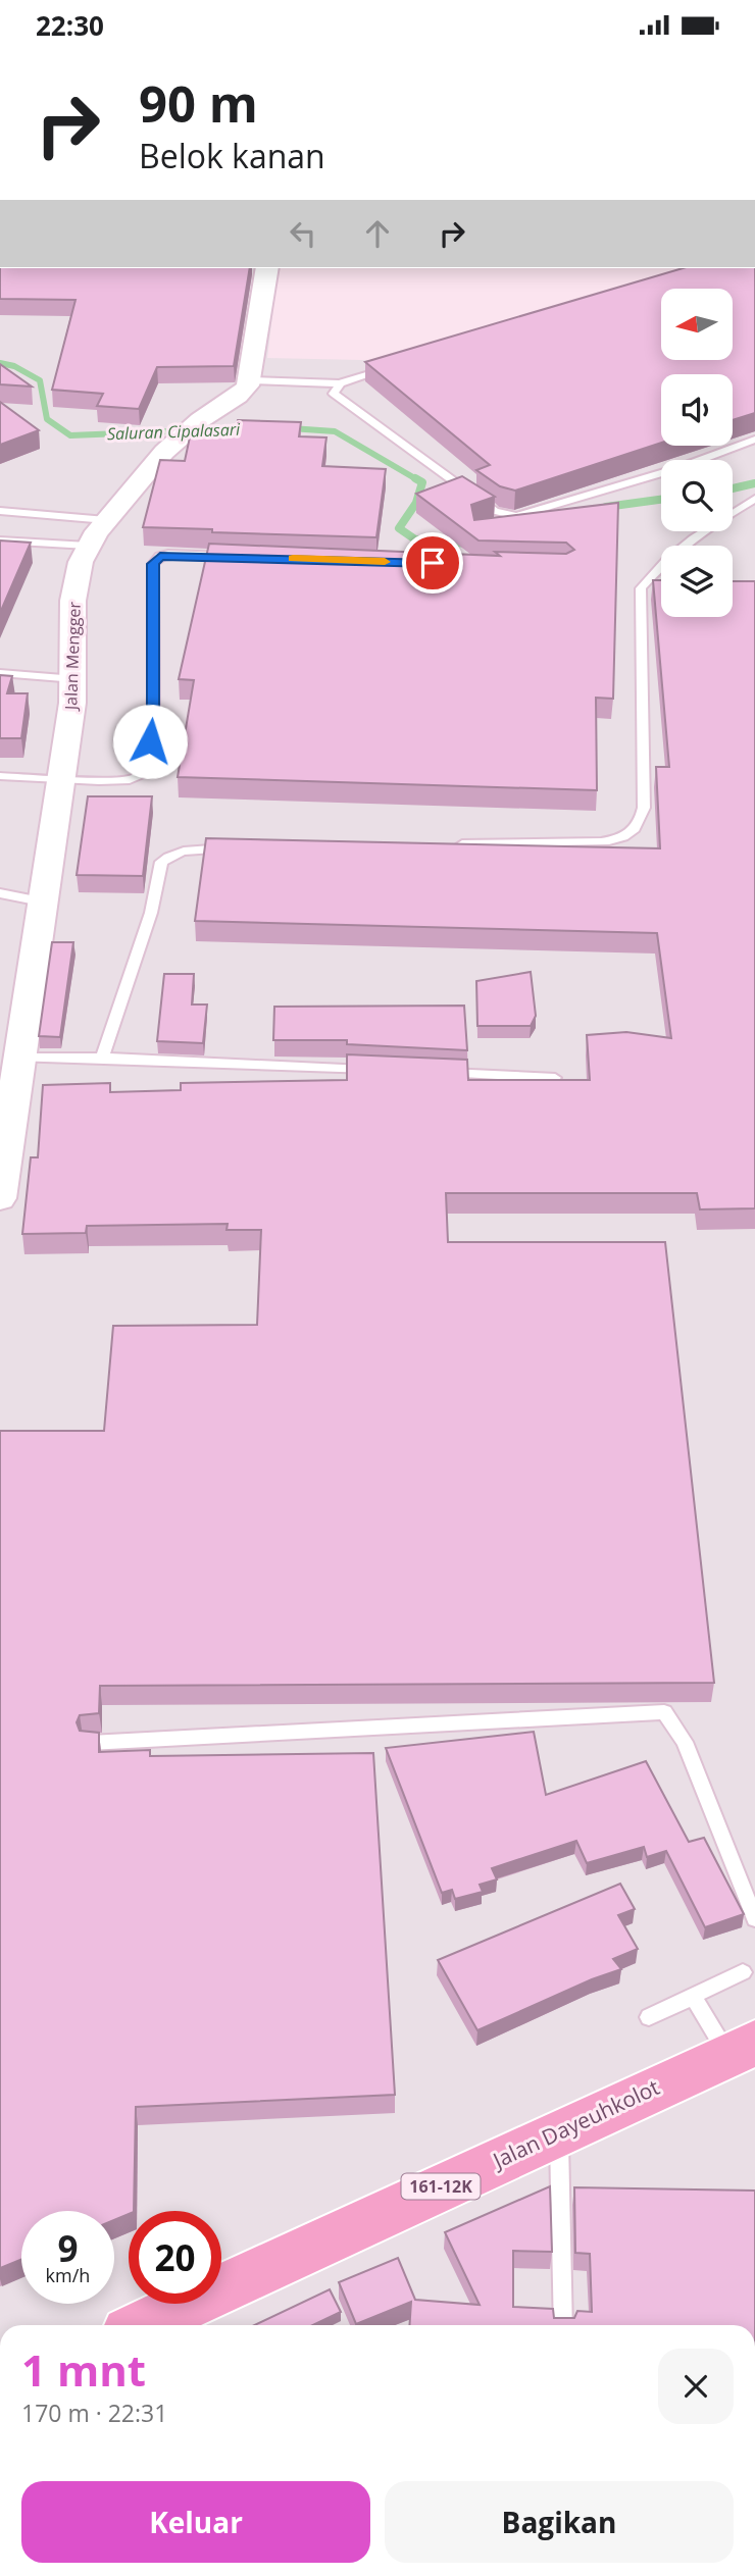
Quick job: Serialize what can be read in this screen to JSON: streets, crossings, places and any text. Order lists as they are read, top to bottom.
{
  "streets": {
    "main road": ["Jalan Dayeuhkolot", "161-12K"],
    "street": ["Jalan Mengger"]
  },
  "water": ["Saluran Cipalasari"],
  "north": "left",
  "page": {
    "status": "22:30",
    "turn": ["90 m", "Belok kanan"],
    "speed": "9 km/h",
    "limit": "20",
    "heading": ["1 mnt", "170 m · 22:31"],
    "buttons": ["Keluar", "Bagikan"]
  }
}
